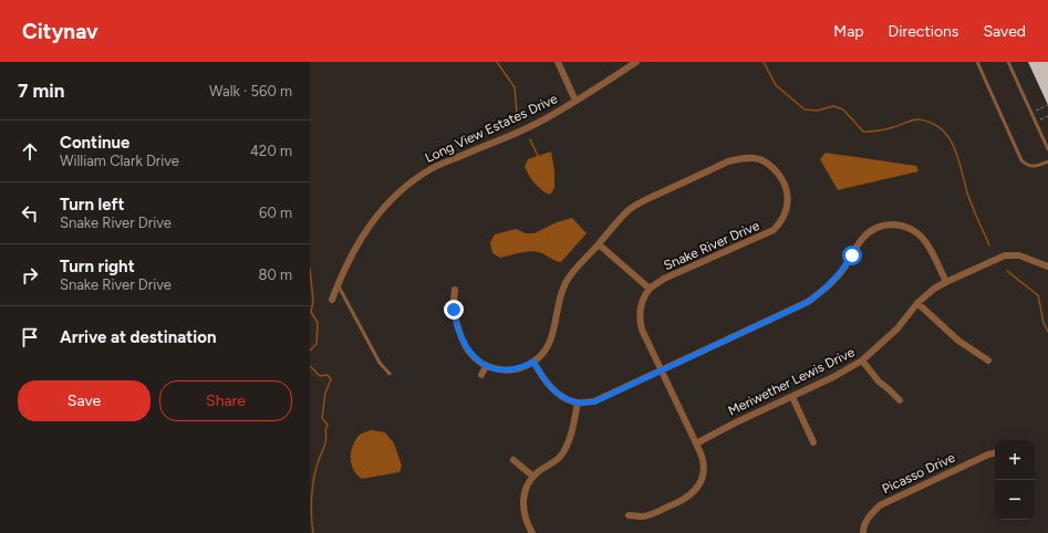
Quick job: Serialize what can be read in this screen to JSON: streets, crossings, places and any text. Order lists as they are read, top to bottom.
{
  "streets": {
    "street": [
      "Long View Estates Drive",
      "Snake River Drive",
      "Meriwether Lewis Drive",
      "Picasso Drive"
    ]
  },
  "page": {
    "header": "Citynav",
    "nav": ["Map", "Directions", "Saved"],
    "heading": ["7 min", "Walk · 560 m"],
    "list": [
      ["Continue", "William Clark Drive", "420 m"],
      ["Turn left", "Snake River Drive", "60 m"],
      ["Turn right", "Snake River Drive", "80 m"],
      "Arrive at destination"
    ],
    "buttons": ["Save", "Share"],
    "map_buttons": ["+", "−"]
  }
}
